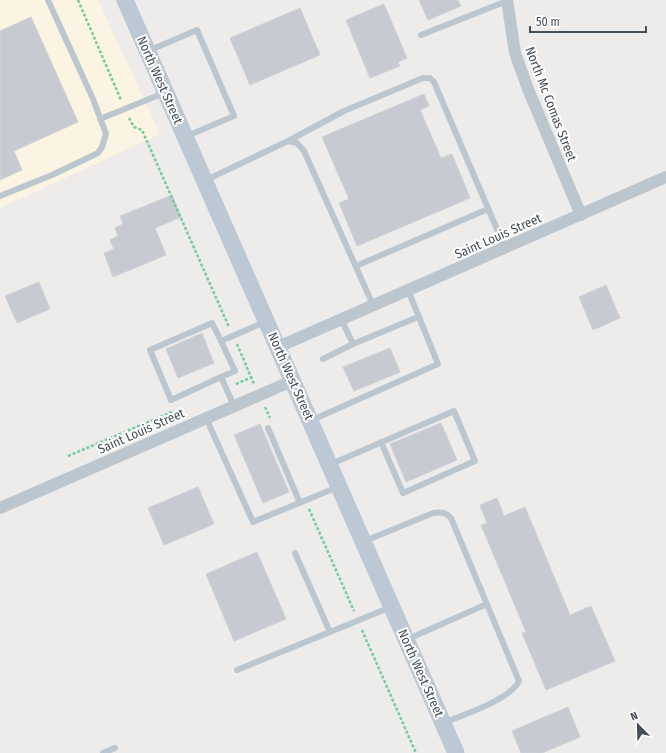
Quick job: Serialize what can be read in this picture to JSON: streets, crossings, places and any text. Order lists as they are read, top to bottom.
{
  "streets": {
    "main road": ["North West Street"],
    "street": ["North Mc Comas Street", "Saint Louis Street"]
  },
  "crossings": [
    ["North West Street", "Saint Louis Street"],
    ["North Mc Comas Street", "Saint Louis Street"]
  ],
  "scale_bar": "50 m",
  "north": "top left"
}
